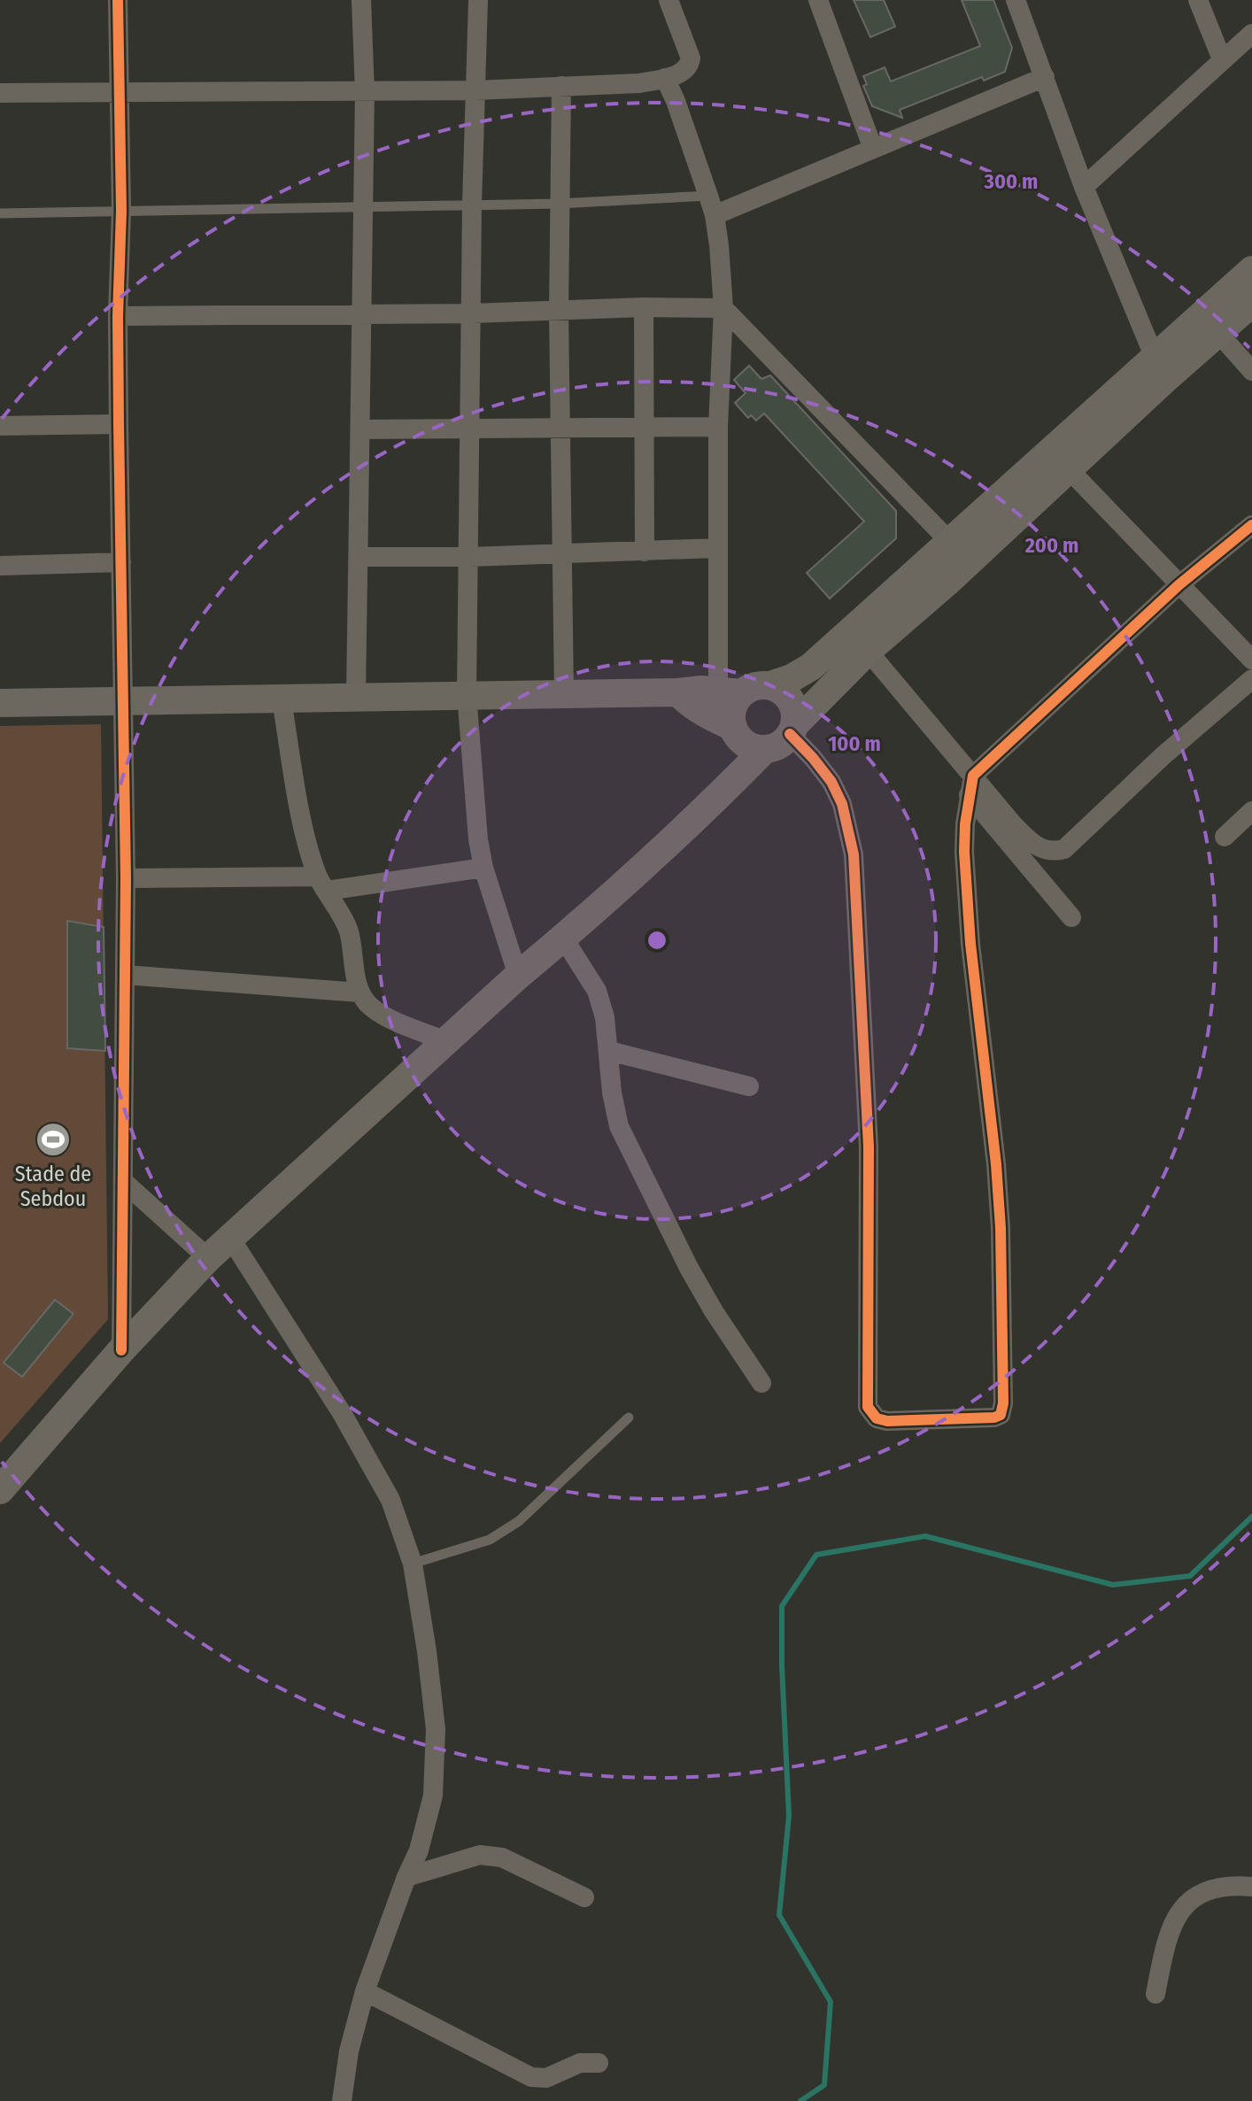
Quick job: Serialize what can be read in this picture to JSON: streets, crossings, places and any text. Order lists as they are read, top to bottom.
{
  "places": {
    "sports": ["Stade de Sebdou"]
  },
  "rings": ["300 m", "200 m", "100 m"]
}
